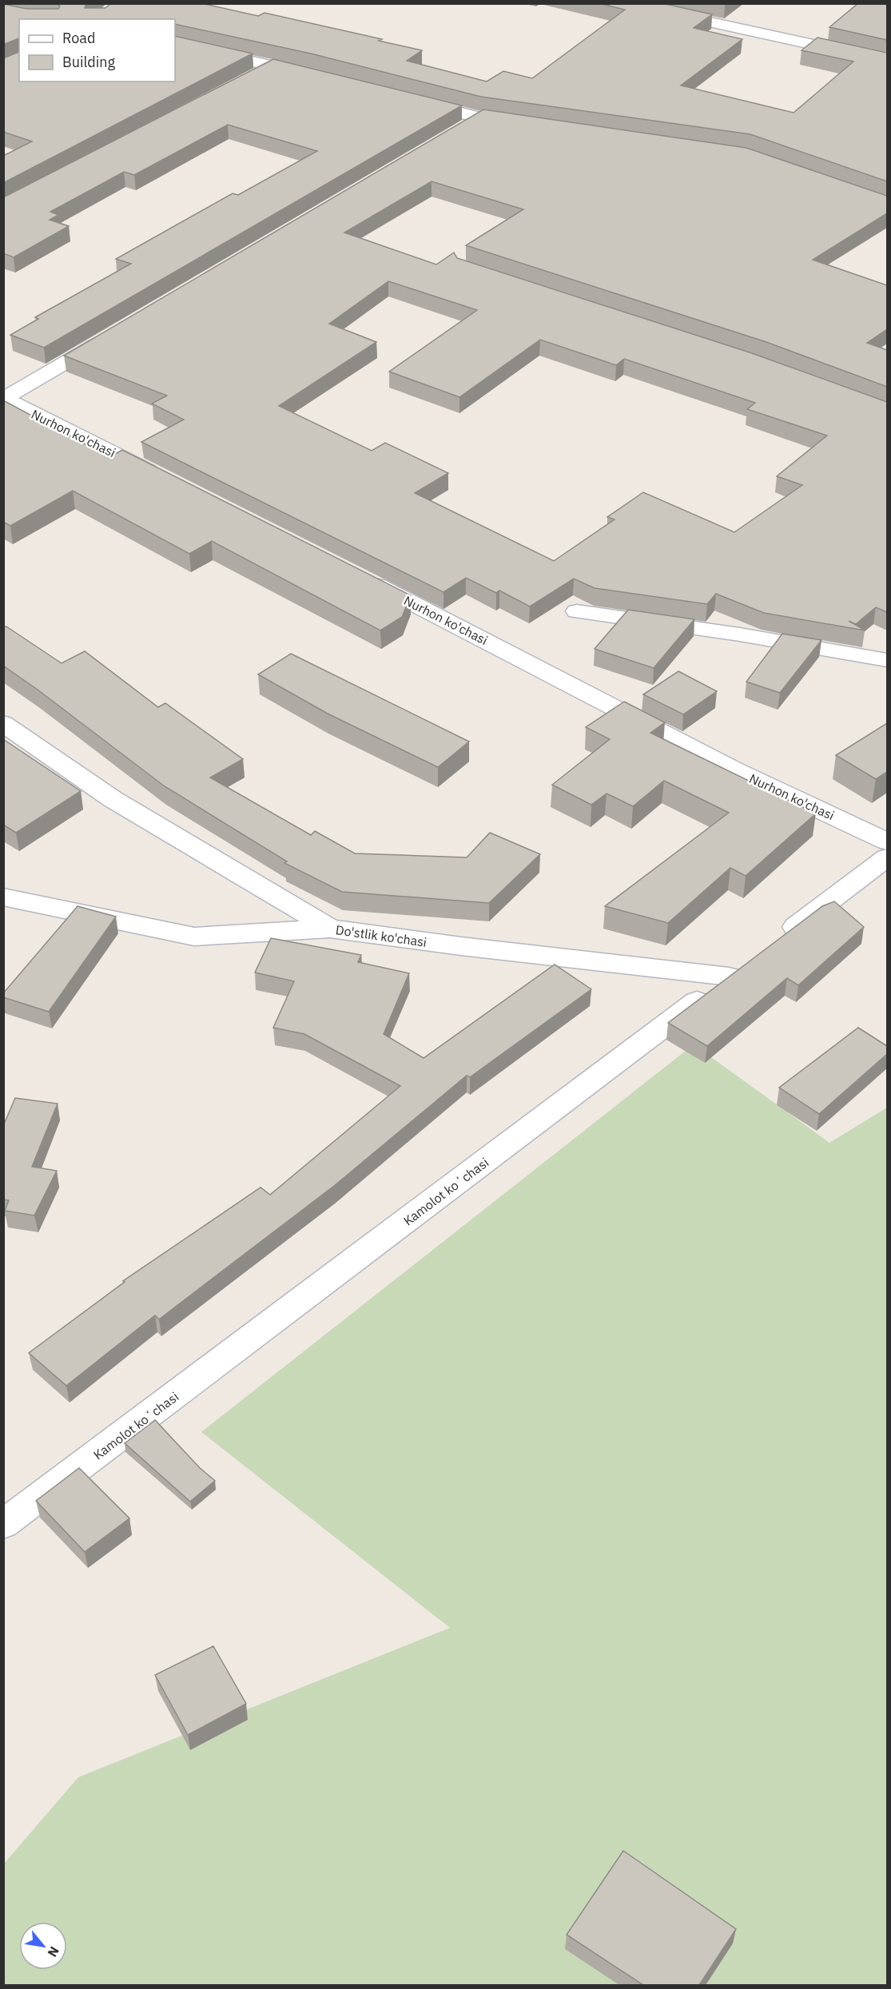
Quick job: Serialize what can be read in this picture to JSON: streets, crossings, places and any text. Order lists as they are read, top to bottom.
{
  "streets": {
    "street": ["Nurhon ko'chasi", "Do'stlik ko'chasi", "Kamolot koʻchasi"]
  },
  "crossings": [
    ["Do'stlik ko'chasi", "Kamolot koʻchasi"]
  ],
  "legend": ["Road", "Building"],
  "north": "bottom right"
}
